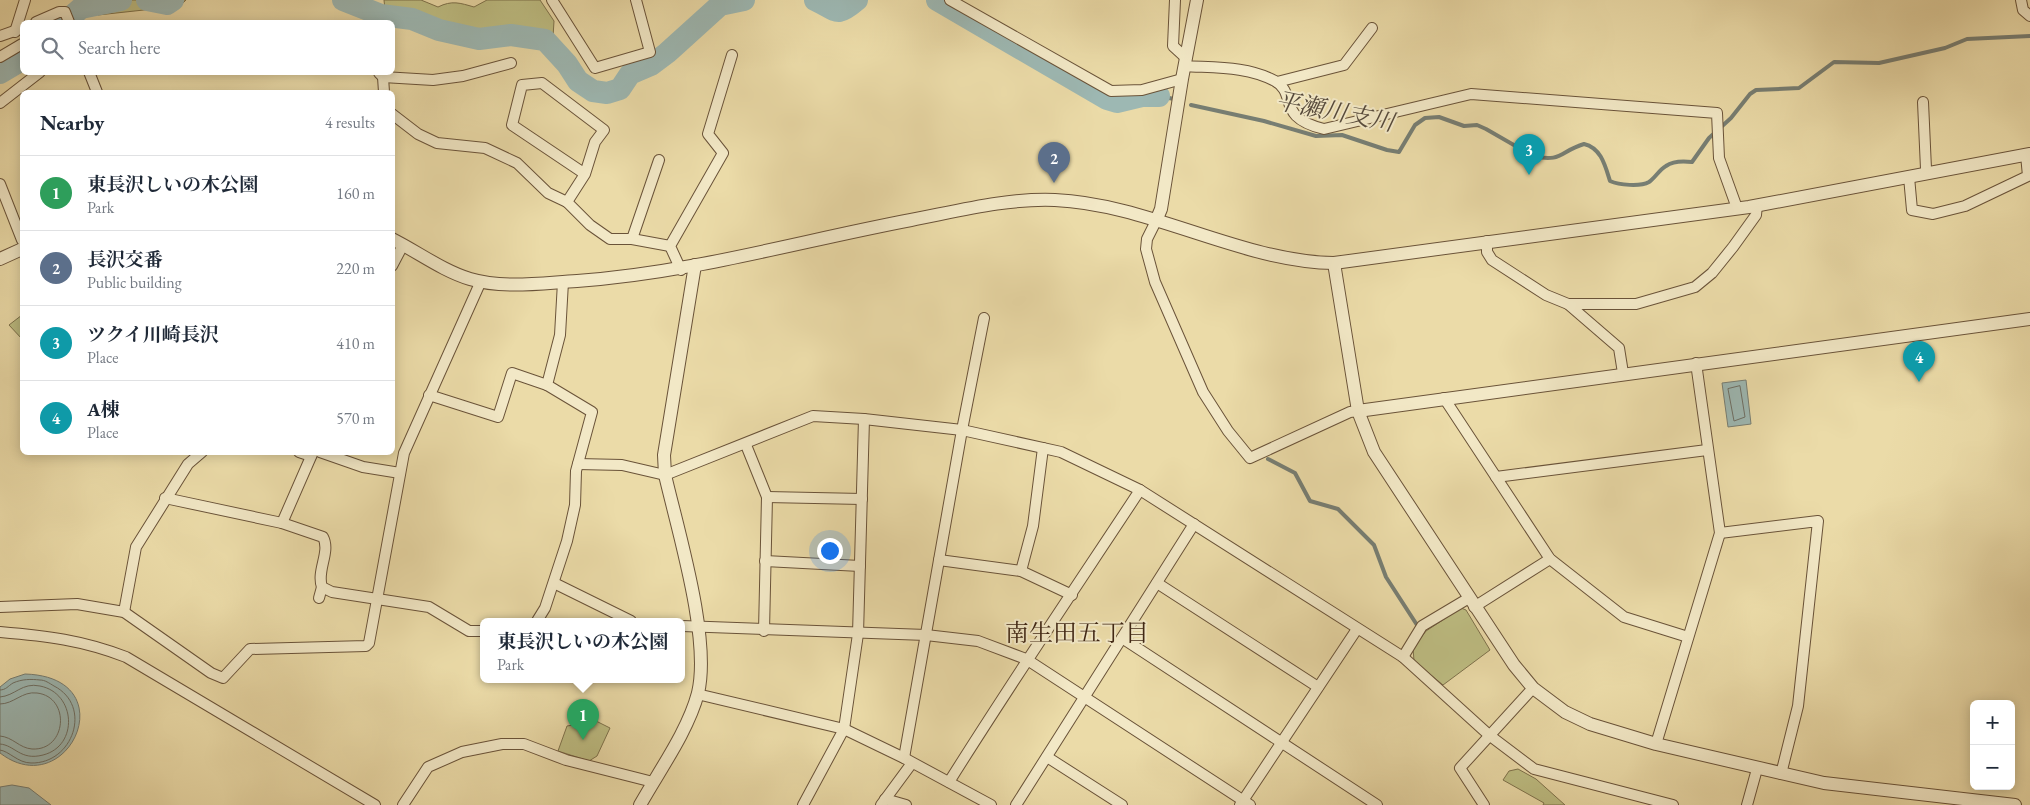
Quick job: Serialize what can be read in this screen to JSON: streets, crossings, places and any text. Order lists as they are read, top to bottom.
{
  "districts": ["南生田五丁目"],
  "water": ["平瀬川支川"],
  "page": {
    "search": "Search here",
    "heading": ["Nearby", "4 results"],
    "pins": [
      "3",
      "2",
      "4",
      "1"
    ],
    "list": [
      {
        "mark": "1",
        "name": "東長沢しいの木公園",
        "note": "Park",
        "value": "160 m"
      },
      {
        "mark": "2",
        "name": "長沢交番",
        "note": "Public building",
        "value": "220 m"
      },
      {
        "mark": "3",
        "name": "ツクイ川崎長沢",
        "note": "Place",
        "value": "410 m"
      },
      {
        "mark": "4",
        "name": "A棟",
        "note": "Place",
        "value": "570 m"
      }
    ],
    "popup": ["東長沢しいの木公園", "Park"],
    "map_buttons": ["+", "−"]
  }
}
